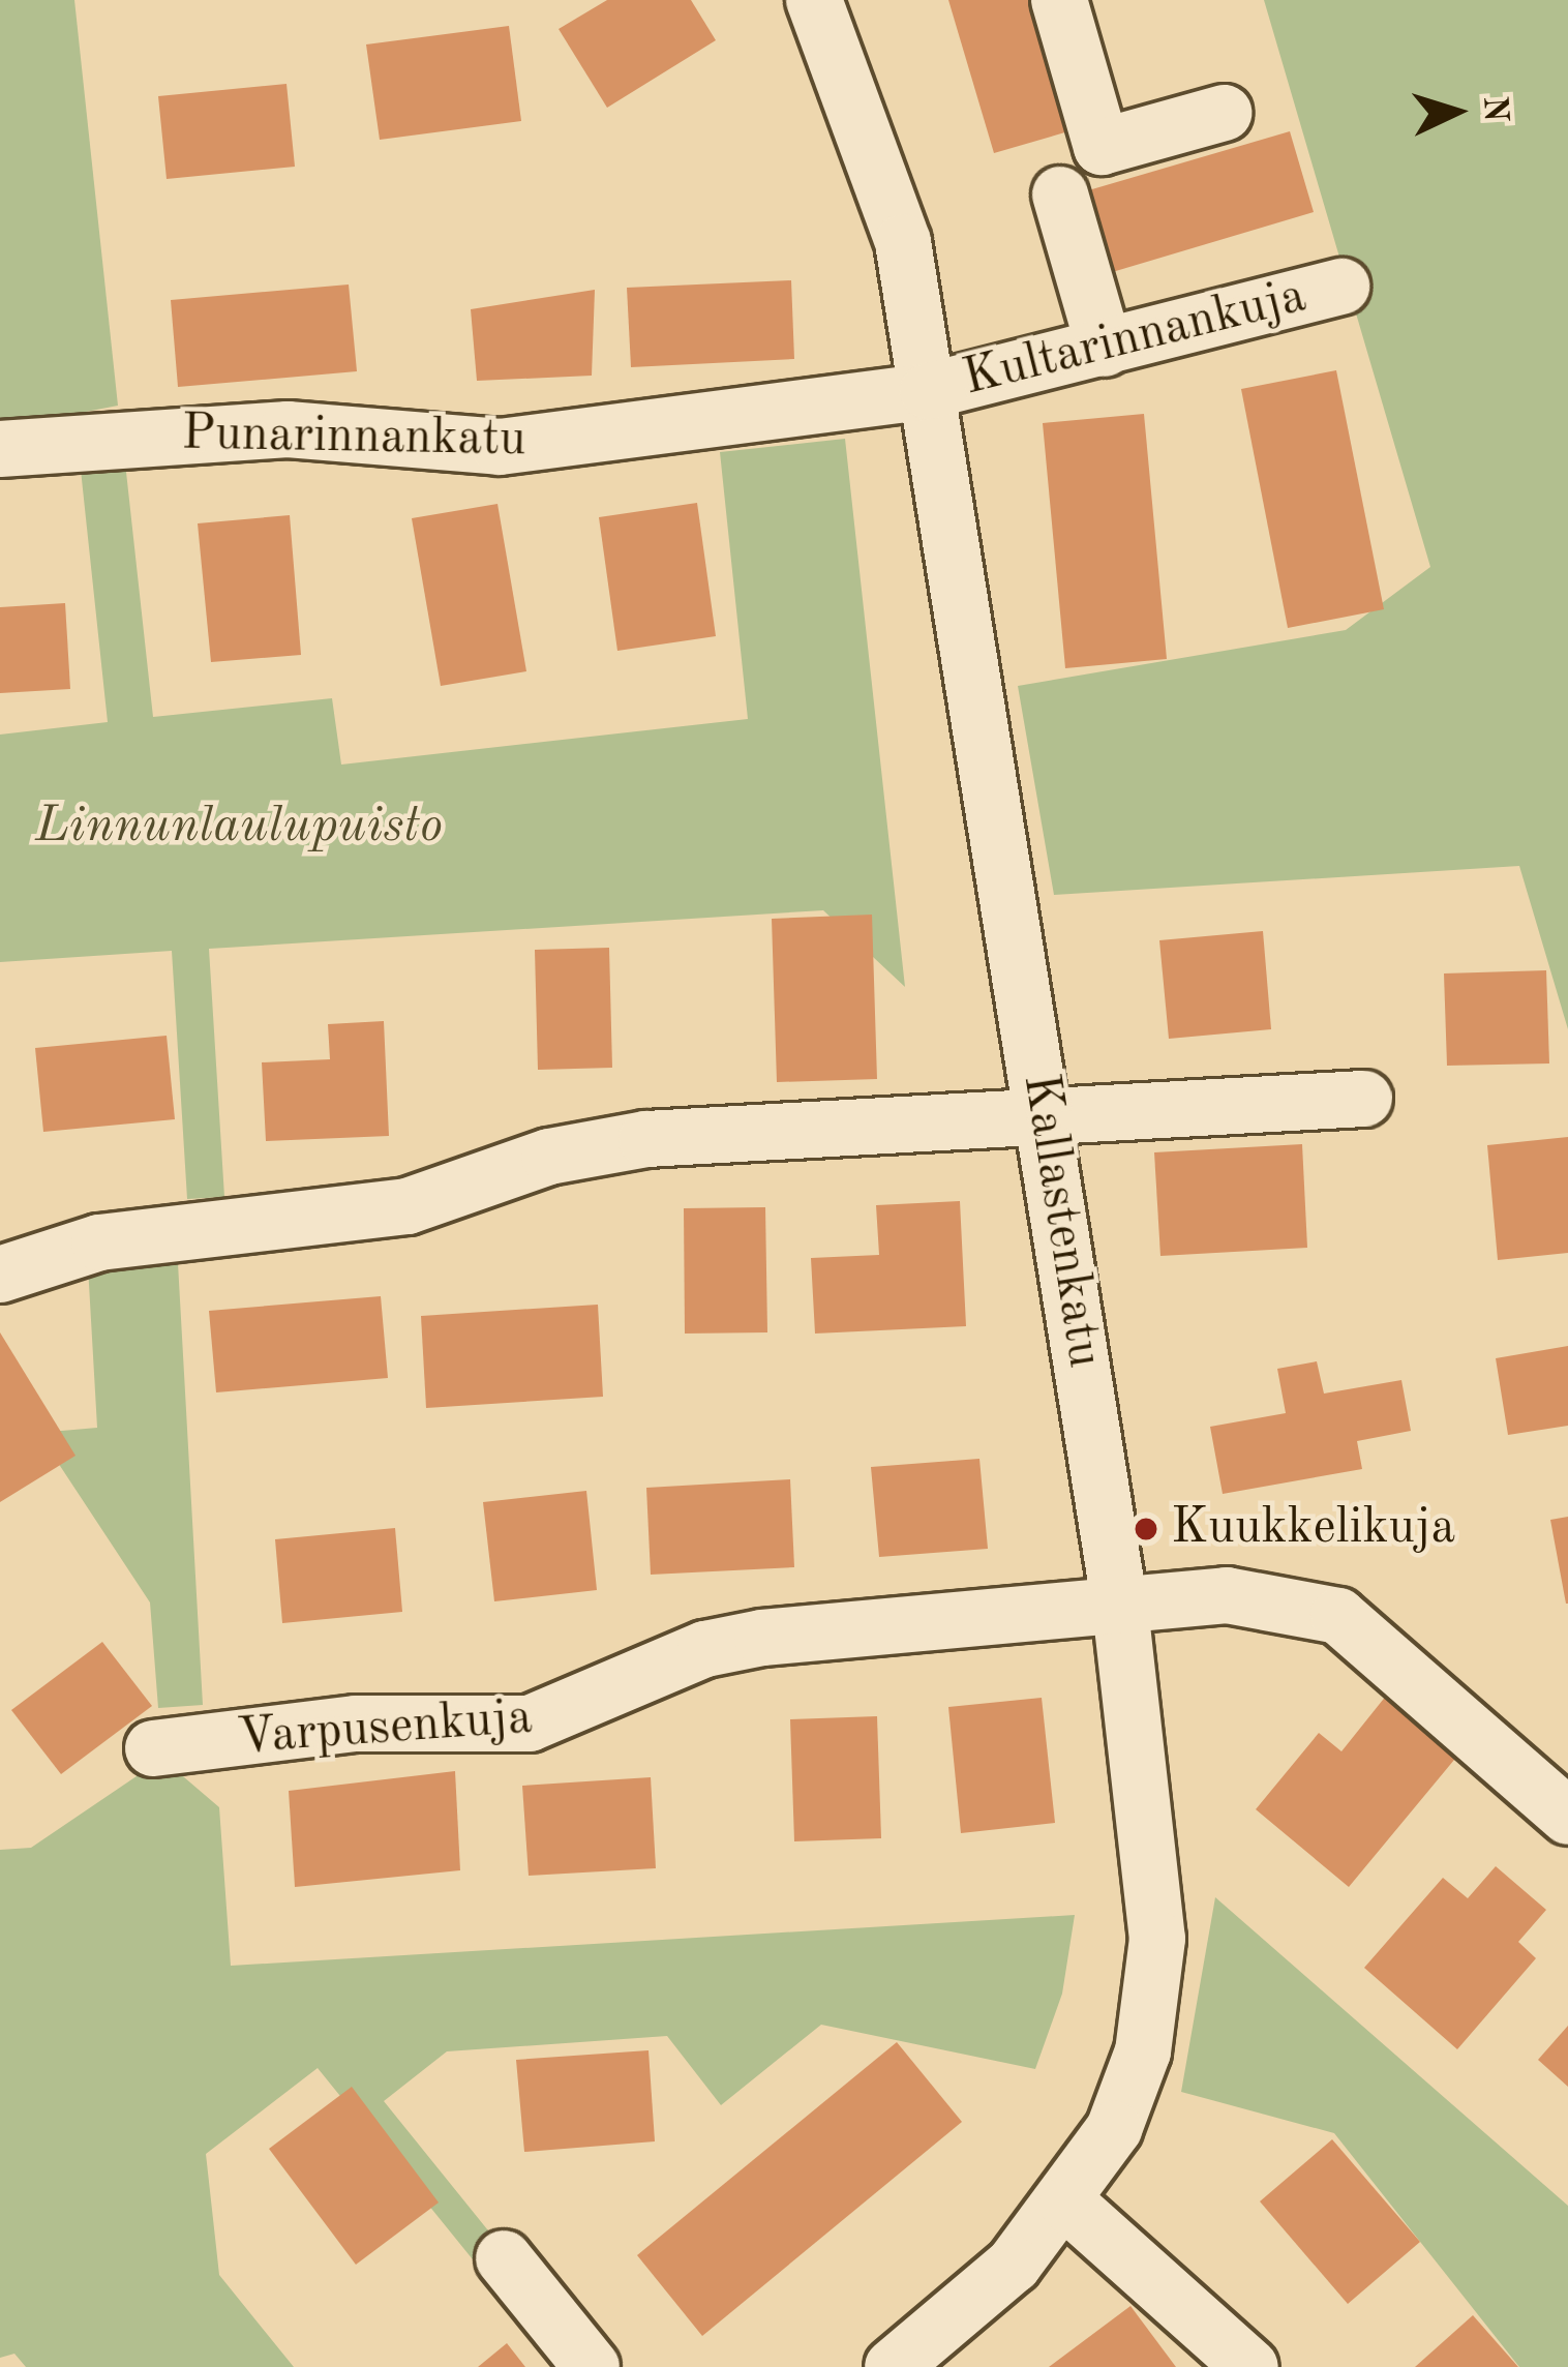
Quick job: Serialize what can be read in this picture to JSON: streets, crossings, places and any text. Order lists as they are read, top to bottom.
{
  "streets": {
    "street": [
      "Kultarinnankuja",
      "Punarinnankatu",
      "Kallastenkatu",
      "Varpusenkuja"
    ]
  },
  "crossings": [
    ["Kultarinnankuja", "Punarinnankatu"],
    ["Kultarinnankuja", "Kallastenkatu"],
    ["Punarinnankatu", "Kallastenkatu"],
    ["Kallastenkatu", "Varpusenkuja"]
  ],
  "parks": ["Linnunlaulupuisto"],
  "places": ["Kuukkelikuja"],
  "north": "right"
}
